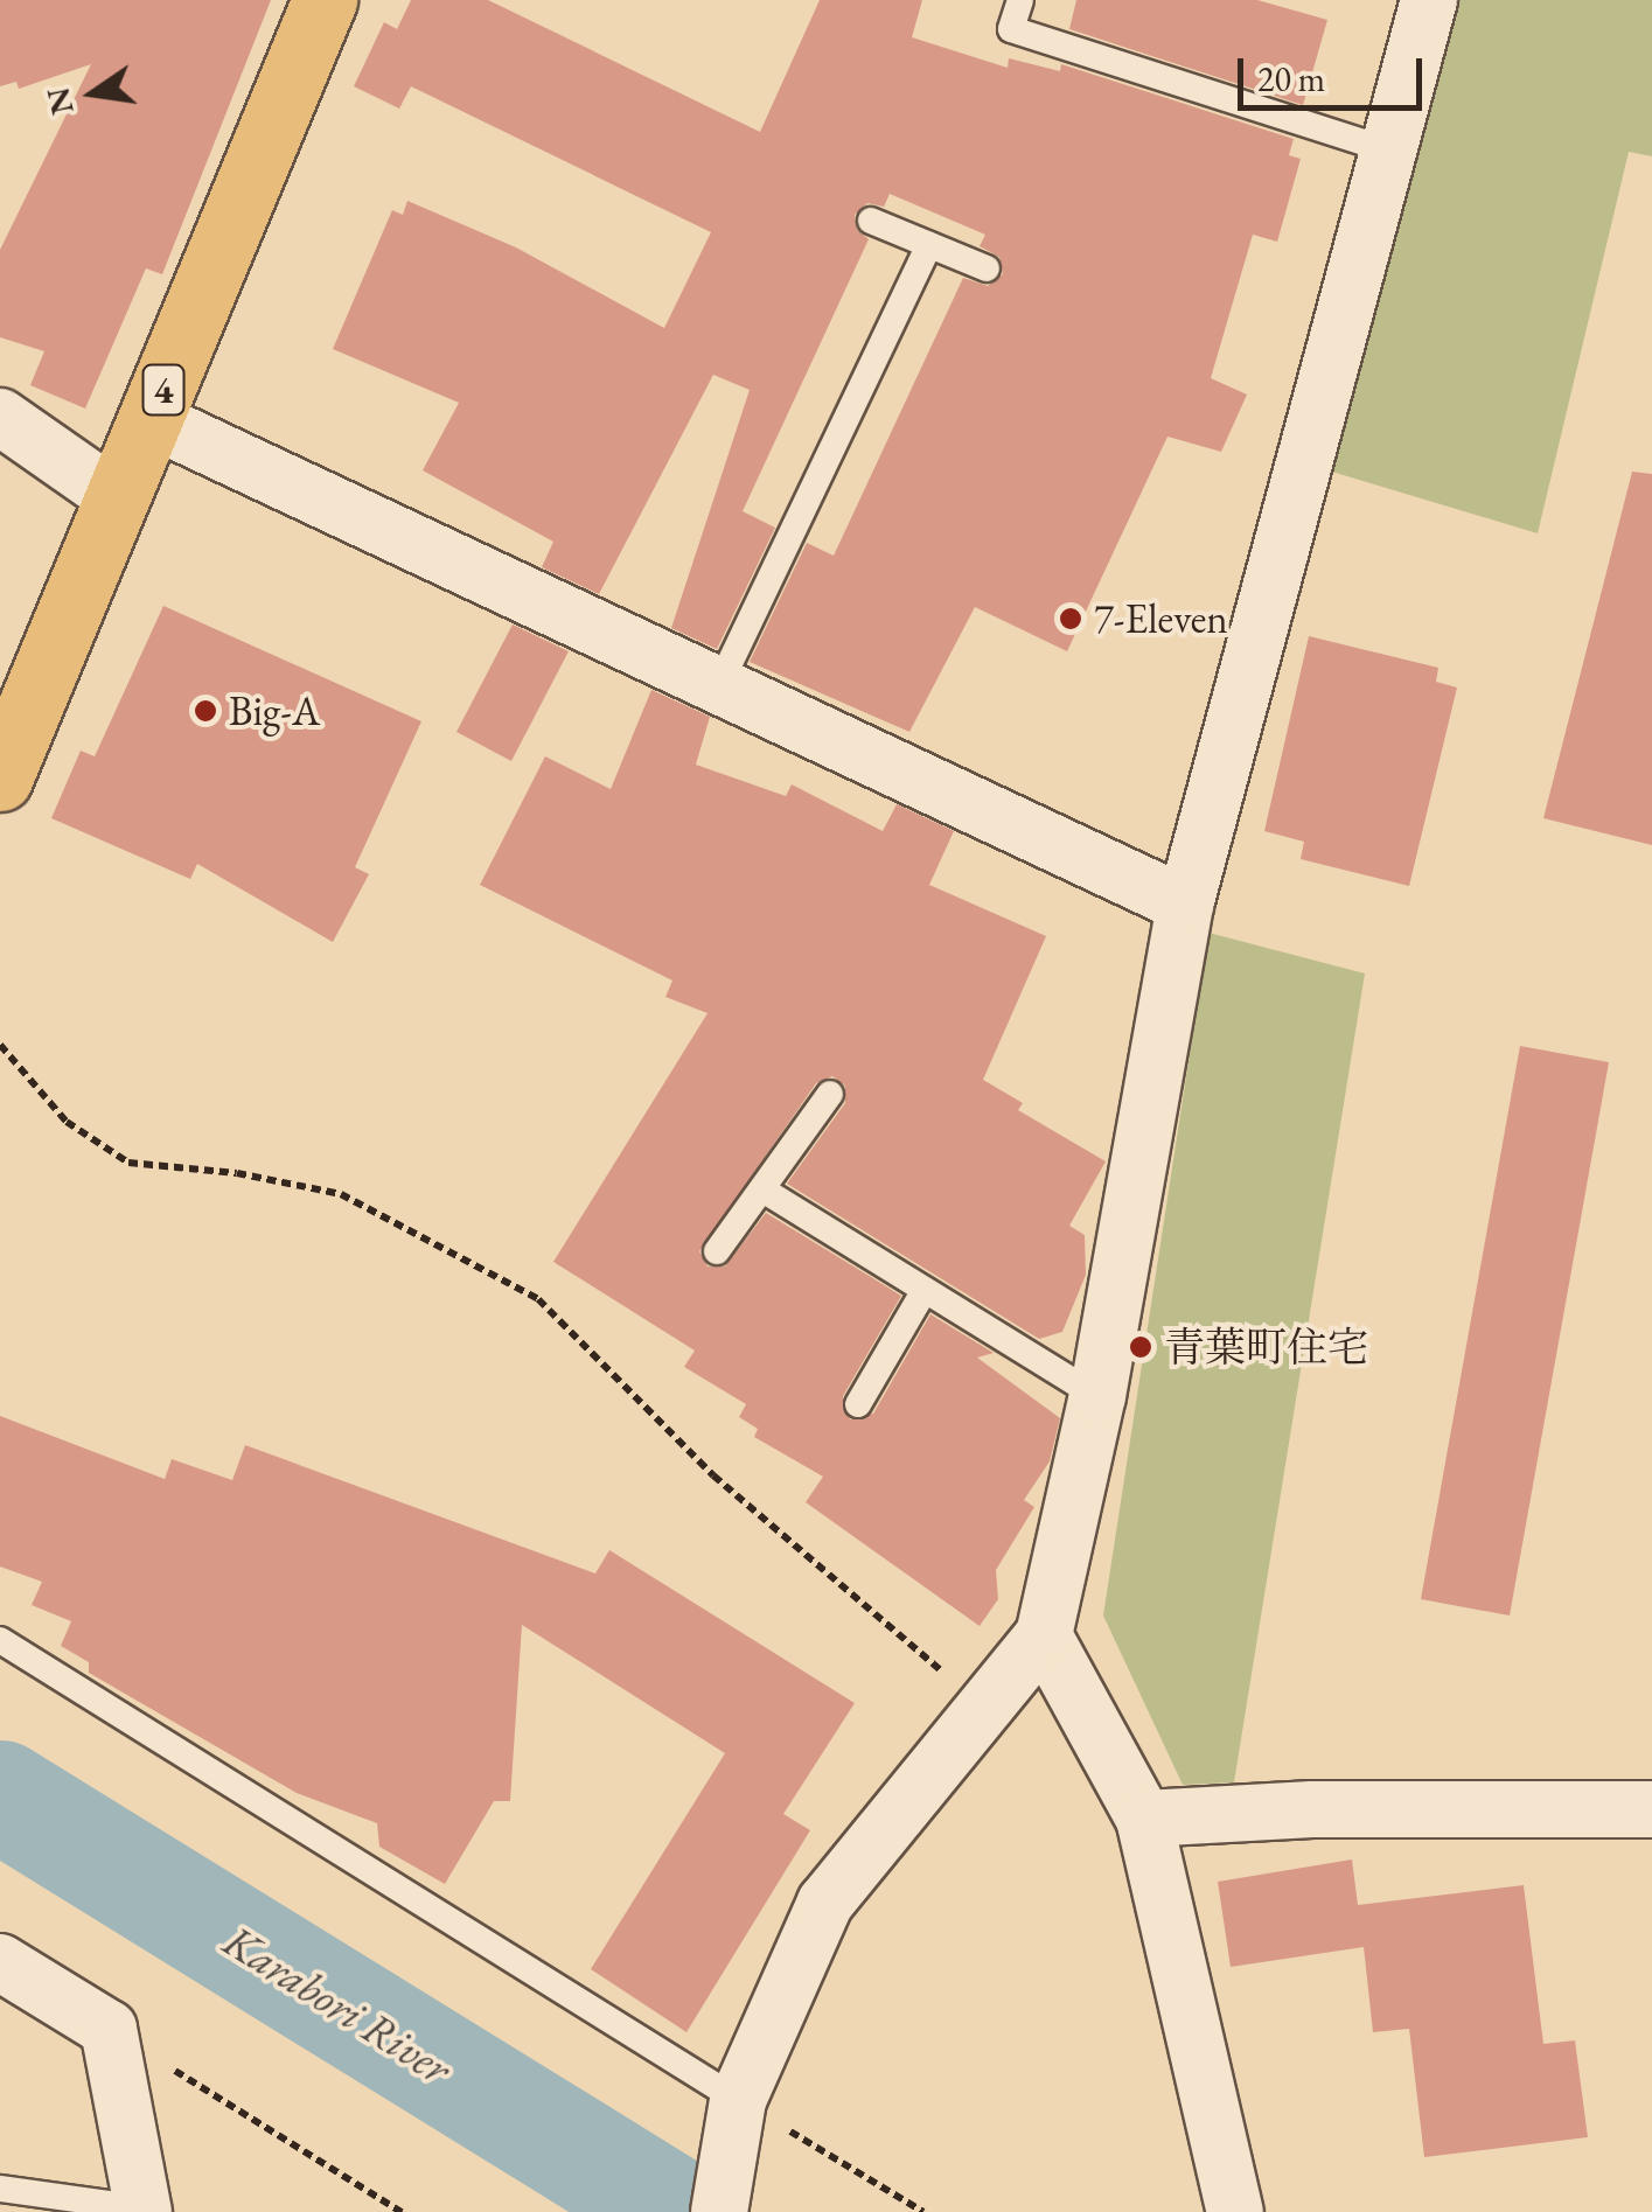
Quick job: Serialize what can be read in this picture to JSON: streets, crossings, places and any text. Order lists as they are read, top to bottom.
{
  "streets": {
    "main road": ["4"]
  },
  "water": ["Karabori River"],
  "places": ["7-Eleven", "Big-A", "青葉町住宅"],
  "scale_bar": "20 m",
  "north": "left"
}
